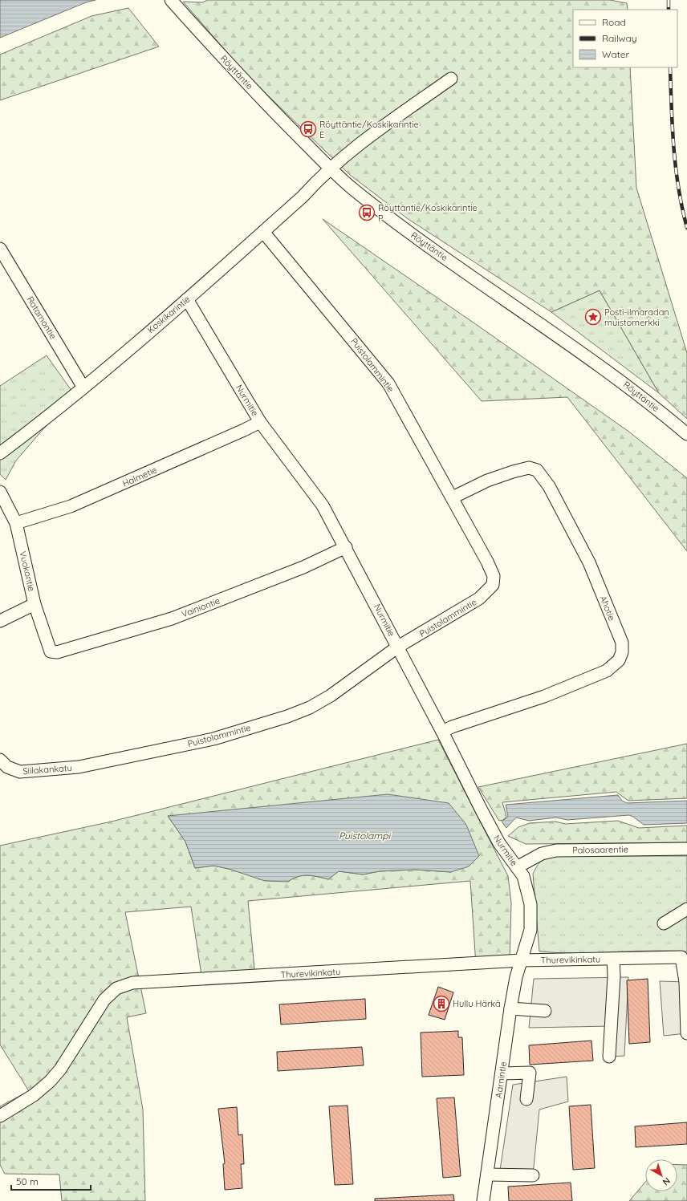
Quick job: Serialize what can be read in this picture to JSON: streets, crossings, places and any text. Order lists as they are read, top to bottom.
{
  "streets": {
    "street": [
      "Röyttäntie",
      "Koskikarintie",
      "Ratamontie",
      "Puistolammintie",
      "Nurmitie",
      "Halmetie",
      "Vuokontie",
      "Vainiontie",
      "Ahotie",
      "Siilakankatu",
      "Palosaarentie",
      "Thurevikinkatu",
      "Aarnintie"
    ]
  },
  "crossings": [
    ["Röyttäntie", "Koskikarintie"],
    ["Koskikarintie", "Ratamontie"],
    ["Koskikarintie", "Puistolammintie"],
    ["Koskikarintie", "Nurmitie"],
    ["Puistolammintie", "Nurmitie"],
    ["Puistolammintie", "Ahotie"],
    ["Puistolammintie", "Siilakankatu"],
    ["Nurmitie", "Halmetie"],
    ["Nurmitie", "Vainiontie"],
    ["Nurmitie", "Ahotie"],
    ["Nurmitie", "Palosaarentie"],
    ["Nurmitie", "Thurevikinkatu"],
    ["Nurmitie", "Aarnintie"],
    ["Halmetie", "Vuokontie"],
    ["Vuokontie", "Vainiontie"],
    ["Thurevikinkatu", "Aarnintie"]
  ],
  "water": ["Puistolampi"],
  "places": {
    "bus stop": ["Röyttäntie/Koskikarintie E", "Röyttäntie/Koskikarintie P"],
    "place": ["Posti-ilmaradan muistomerkki"],
    "building": ["Hullu Härkä"]
  },
  "legend": ["Road", "Railway", "Water"],
  "scale_bar": "50 m",
  "north": "bottom right"
}
